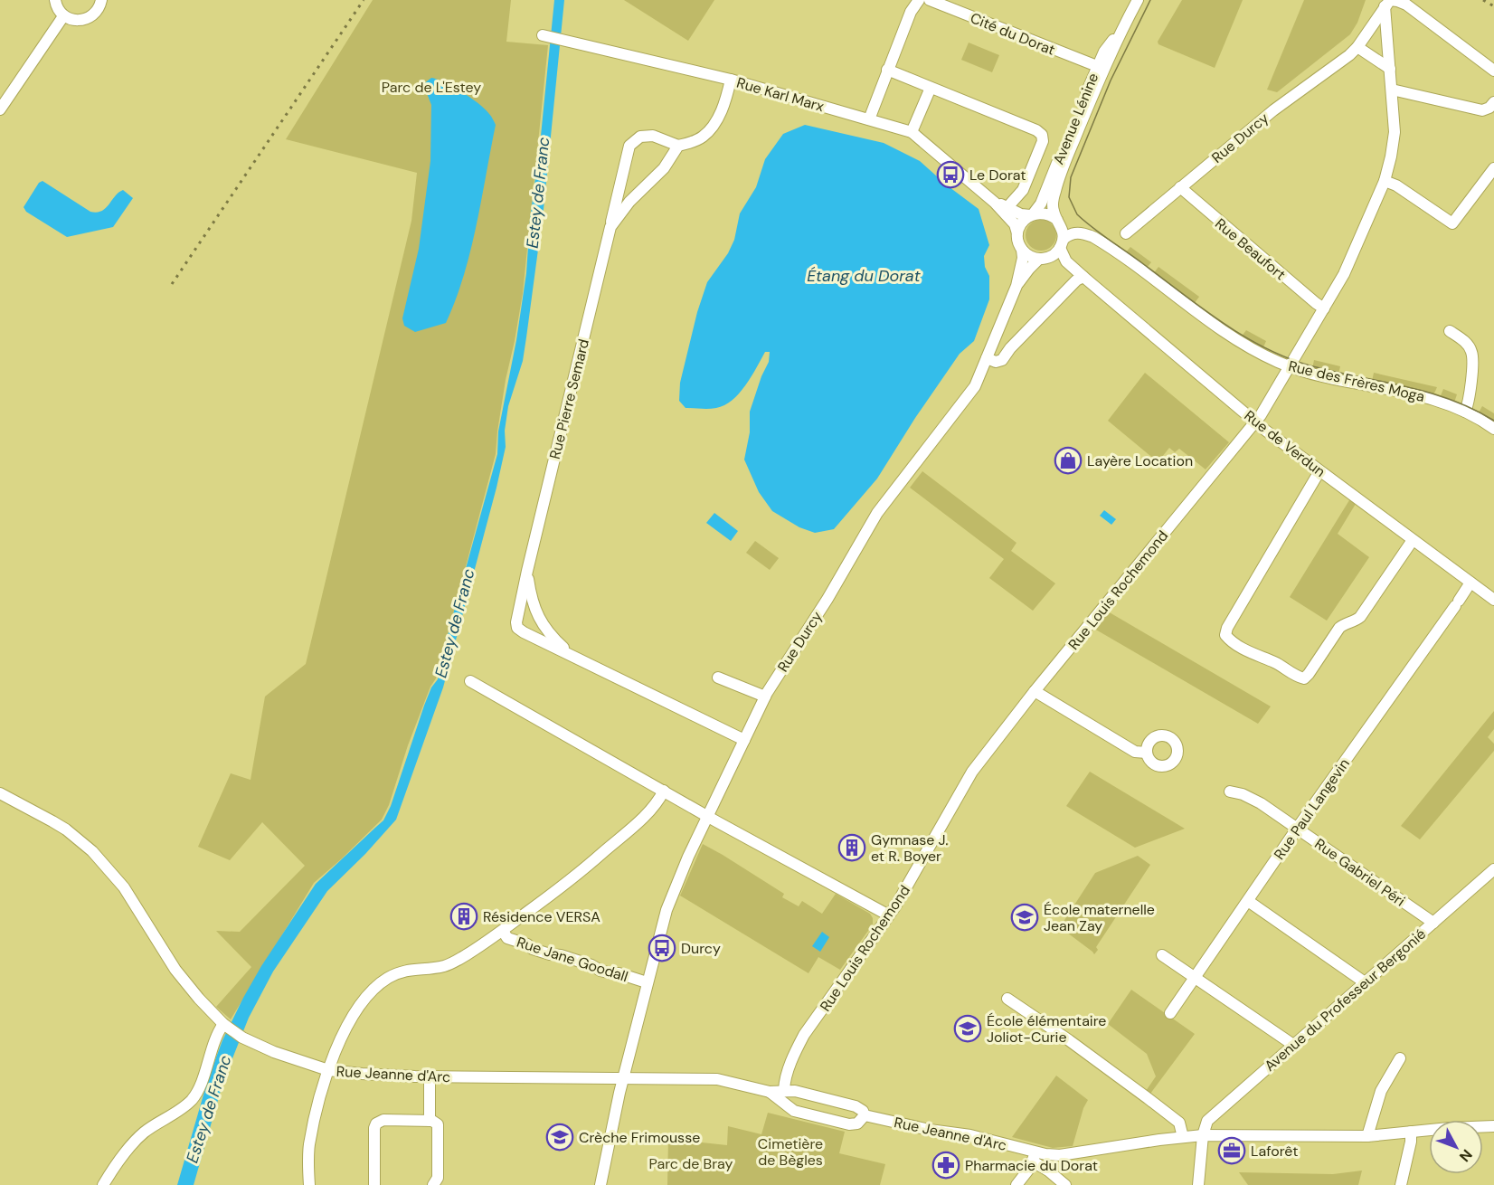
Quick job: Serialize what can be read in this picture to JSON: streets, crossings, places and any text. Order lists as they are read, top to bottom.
{
  "streets": {
    "street": [
      "Cité du Dorat",
      "Rue Karl Marx",
      "Avenue Lénine",
      "Rue Durcy",
      "Rue Beaufort",
      "Rue des Frères Moga",
      "Rue Pierre Semard",
      "Rue de Verdun",
      "Rue Louis Rochemond",
      "Rue Paul Langevin",
      "Rue Gabriel Péri",
      "Rue Jane Goodall",
      "Avenue du Professeur Bergonié",
      "Rue Jeanne d'Arc"
    ]
  },
  "crossings": [
    ["Cité du Dorat", "Avenue Lénine"],
    ["Rue Karl Marx", "Avenue Lénine"],
    ["Rue Karl Marx", "Rue des Frères Moga"],
    ["Rue Karl Marx", "Rue de Verdun"],
    ["Avenue Lénine", "Rue des Frères Moga"],
    ["Avenue Lénine", "Rue de Verdun"],
    ["Rue Durcy", "Rue Beaufort"],
    ["Rue Durcy", "Rue Pierre Semard"],
    ["Rue Durcy", "Rue Louis Rochemond"],
    ["Rue Durcy", "Rue Jane Goodall"],
    ["Rue Durcy", "Rue Jeanne d'Arc"],
    ["Rue Beaufort", "Rue Louis Rochemond"],
    ["Rue des Frères Moga", "Rue de Verdun"],
    ["Rue des Frères Moga", "Rue Louis Rochemond"],
    ["Rue de Verdun", "Rue Louis Rochemond"],
    ["Rue de Verdun", "Rue Paul Langevin"],
    ["Rue Louis Rochemond", "Rue Jeanne d'Arc"],
    ["Rue Paul Langevin", "Rue Gabriel Péri"],
    ["Rue Gabriel Péri", "Avenue du Professeur Bergonié"]
  ],
  "water": ["Estey de Franc", "Étang du Dorat"],
  "parks": ["Parc de L'Estey", "Cimetière de Bègles", "Parc de Bray"],
  "places": {
    "bus stop": ["Le Dorat", "Durcy"],
    "shop": ["Layère Location"],
    "building": ["Gymnase J. et R. Boyer", "Résidence VERSA"],
    "school or university": ["École maternelle Jean Zay", "École élémentaire Joliot-Curie", "Crèche Frimousse"],
    "office": ["Laforêt"],
    "pharmacy": ["Pharmacie du Dorat"]
  },
  "north": "bottom right"
}
